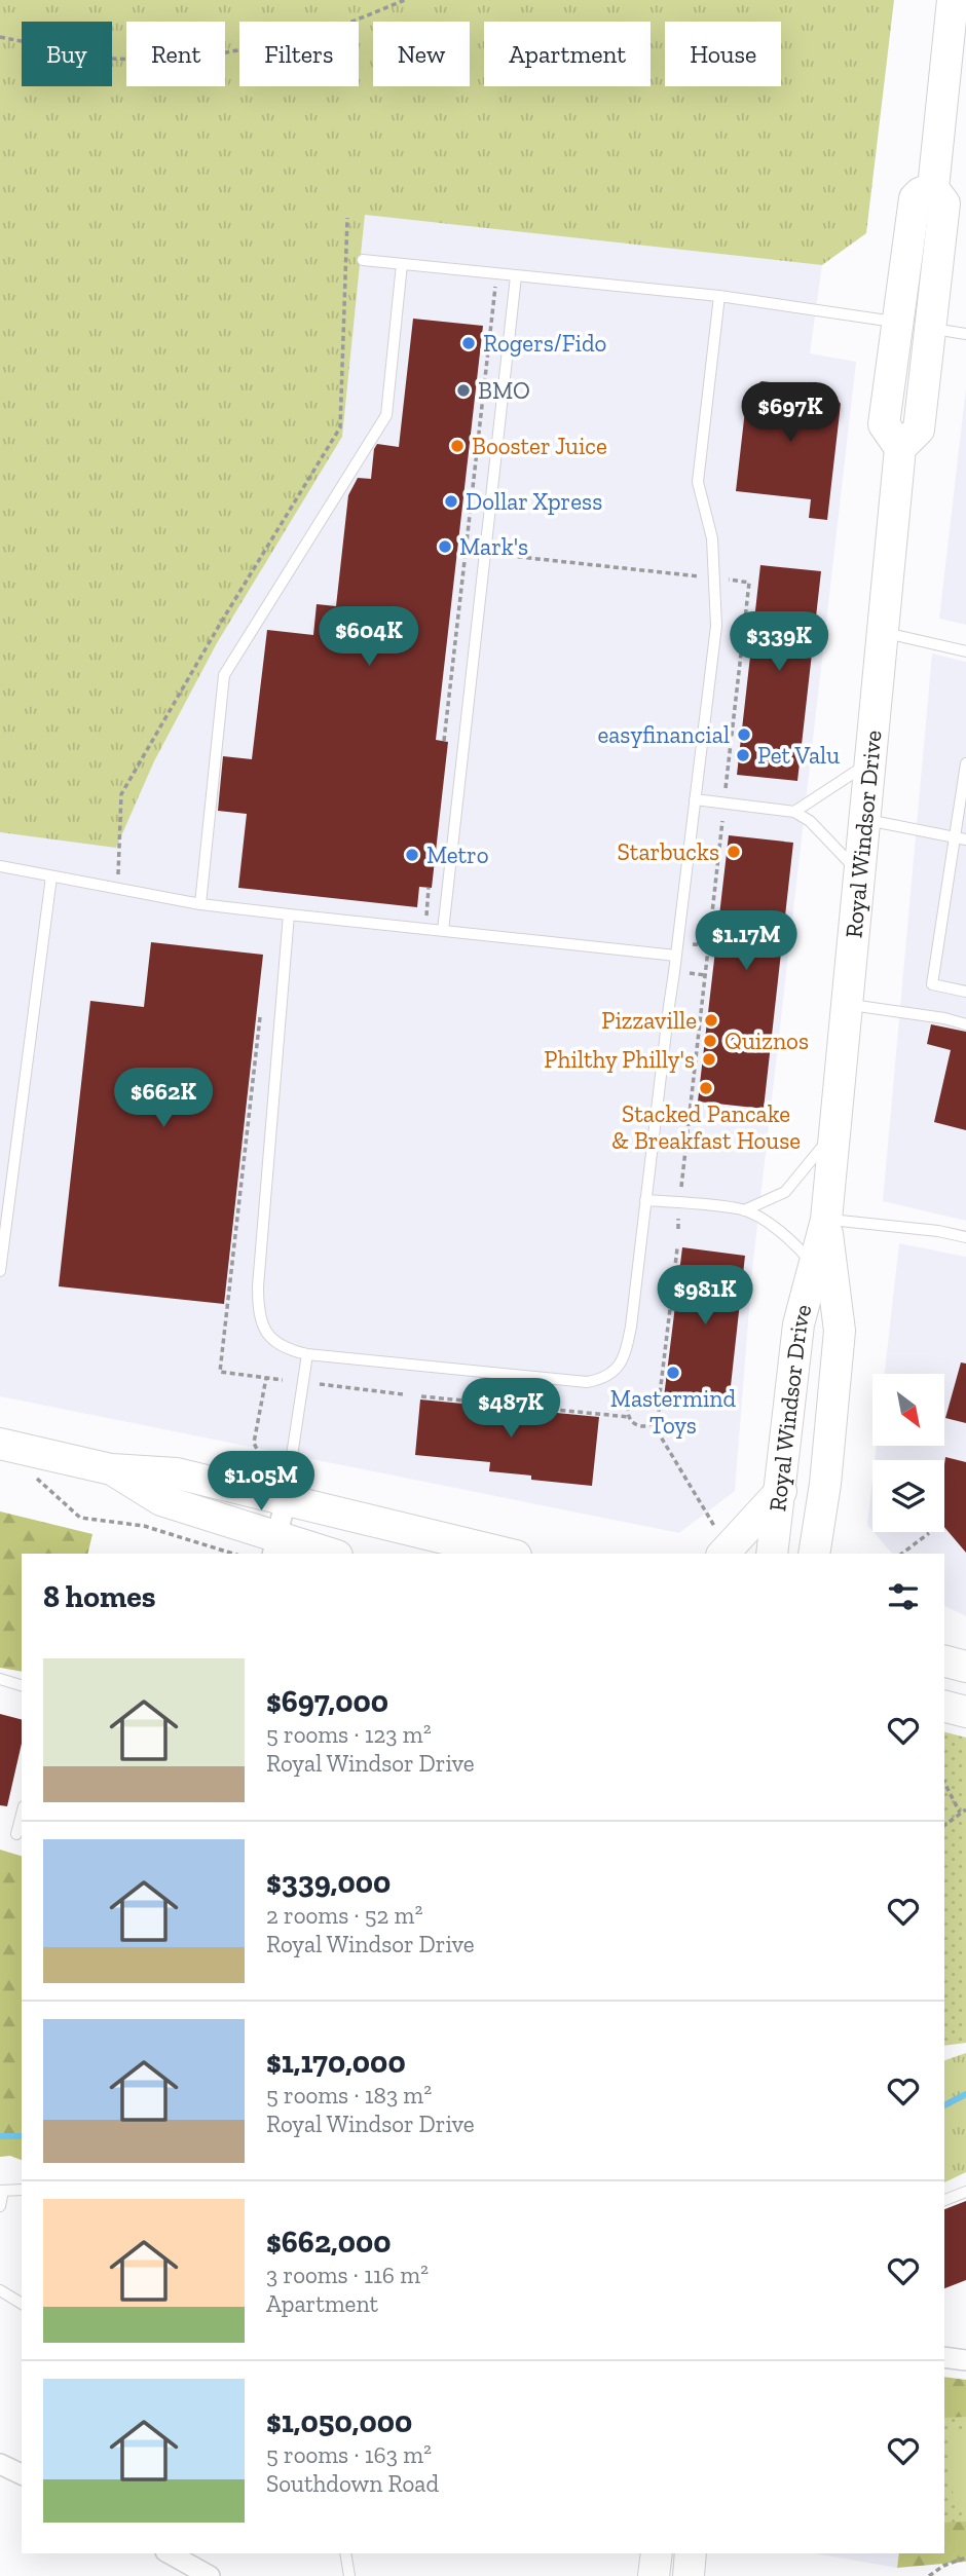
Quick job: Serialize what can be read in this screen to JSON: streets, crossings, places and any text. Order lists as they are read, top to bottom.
{
  "streets": {
    "main road": ["Royal Windsor Drive"]
  },
  "places": [
    "Rogers/Fido",
    "BMO",
    "Booster Juice",
    "Dollar Xpress",
    "Mark's",
    "easyfinancial",
    "Pet Valu",
    "Starbucks",
    "Metro",
    "Pizzaville",
    "Quiznos",
    "Philthy Philly's",
    "Stacked Pancake & Breakfast House",
    "Mastermind Toys"
  ],
  "north": "bottom right",
  "page": {
    "chip": [
      "Buy",
      "Rent",
      "Filters",
      "New",
      "Apartment",
      "House"
    ],
    "price": [
      "$697K",
      "$604K",
      "$339K",
      "$1.17M",
      "$662K",
      "$981K",
      "$487K",
      "$1.05M"
    ],
    "heading": "8 homes",
    "list": [
      {
        "name": "$697,000",
        "note": "5 rooms · 123 m² · Royal Windsor Drive"
      },
      {
        "name": "$339,000",
        "note": "2 rooms · 52 m² · Royal Windsor Drive"
      },
      {
        "name": "$1,170,000",
        "note": "5 rooms · 183 m² · Royal Windsor Drive"
      },
      {
        "name": "$662,000",
        "note": "3 rooms · 116 m² · Apartment"
      },
      {
        "name": "$1,050,000",
        "note": "5 rooms · 163 m² · Southdown Road"
      }
    ]
  }
}
